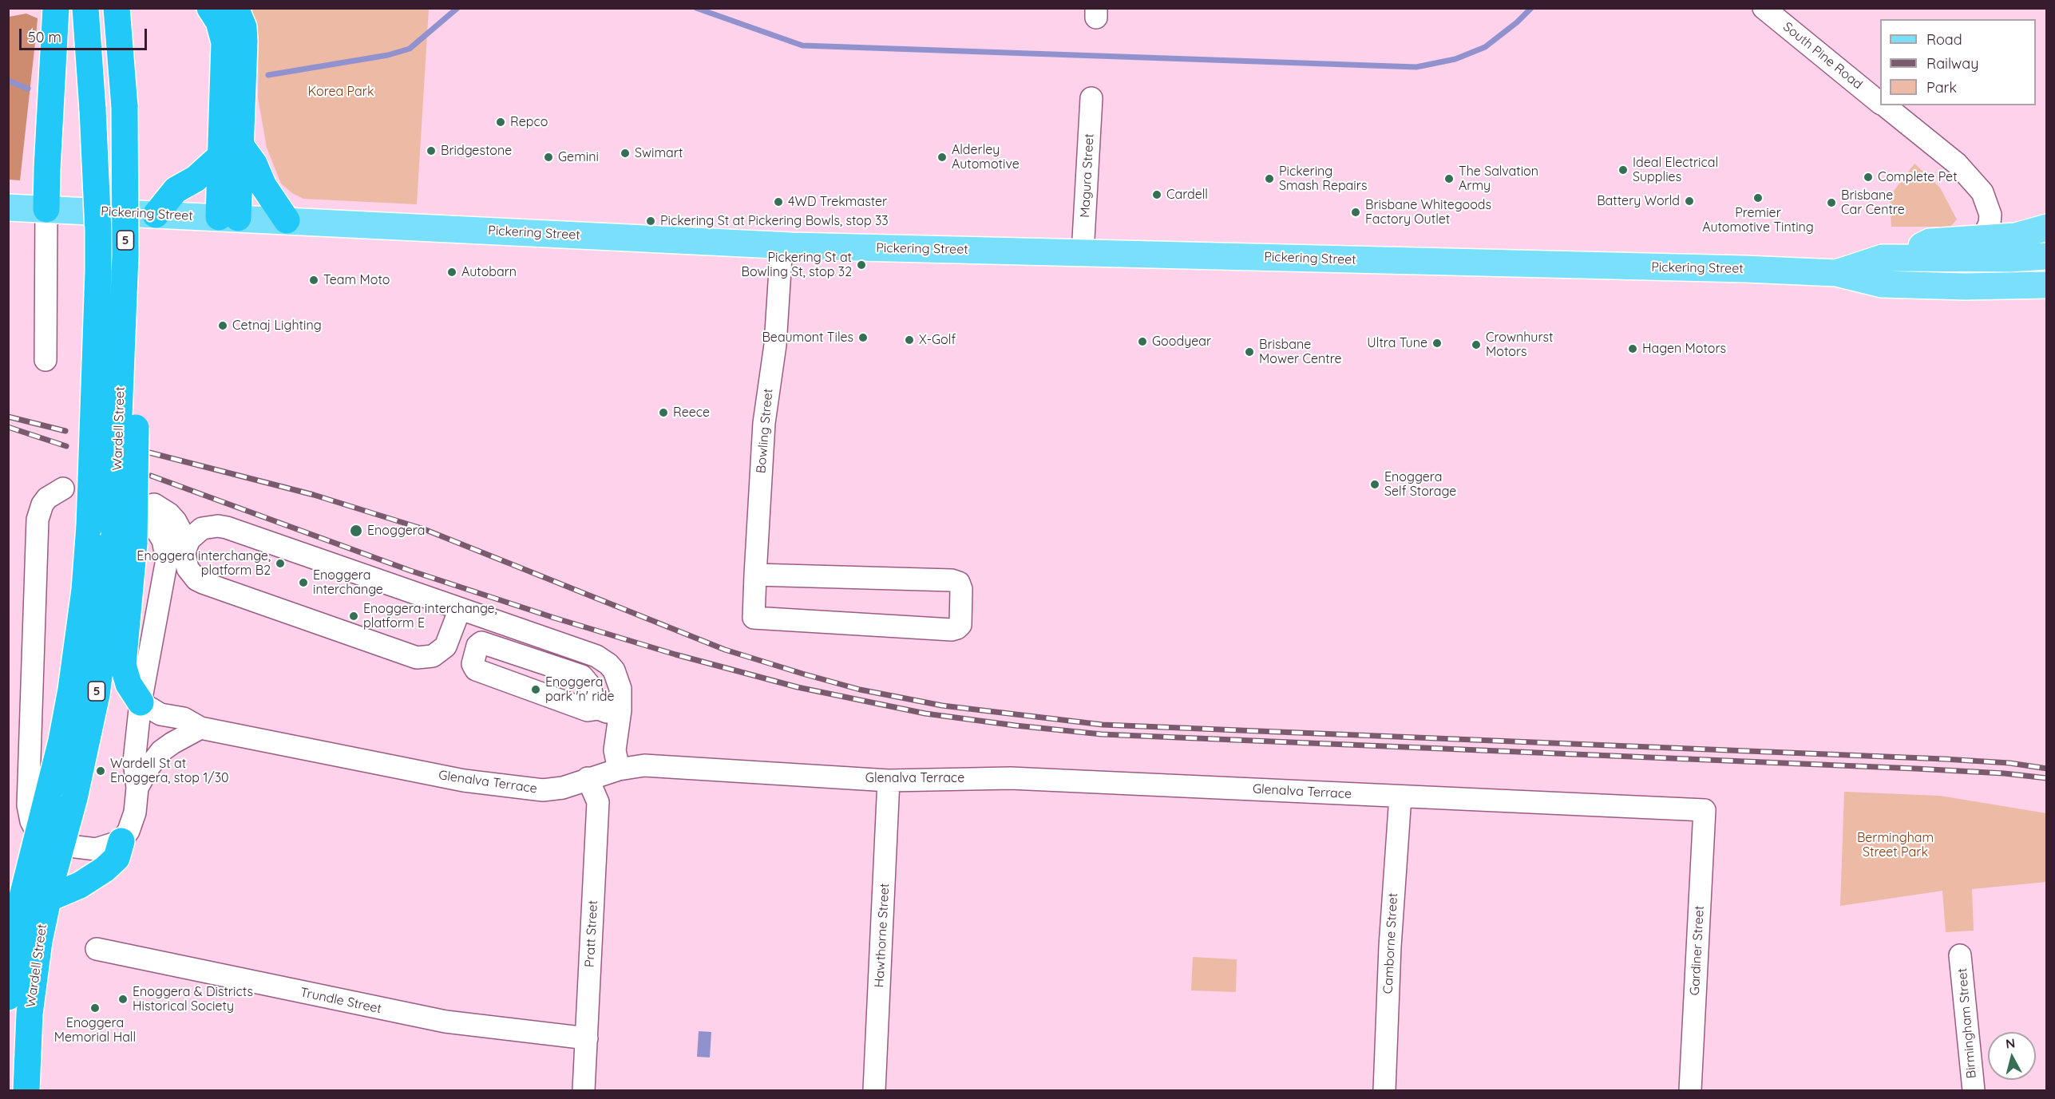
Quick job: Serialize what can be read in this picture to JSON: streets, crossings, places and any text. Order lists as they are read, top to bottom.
{
  "streets": {
    "highway": ["5", "Wardell Street"],
    "main road": ["Pickering Street"],
    "street": [
      "South Pine Road",
      "Magura Street",
      "Bowling Street",
      "Glenalva Terrace",
      "Pratt Street",
      "Hawthorne Street",
      "Camborne Street",
      "Gardiner Street",
      "Trundle Street",
      "Birmingham Street"
    ]
  },
  "crossings": [
    ["Magura Street", "Pickering Street"],
    ["Pickering Street", "Bowling Street"],
    ["Glenalva Terrace", "Pratt Street"],
    ["Glenalva Terrace", "Hawthorne Street"],
    ["Glenalva Terrace", "Camborne Street"],
    ["Glenalva Terrace", "Gardiner Street"],
    ["Pratt Street", "Trundle Street"]
  ],
  "parks": ["Korea Park", "Bermingham Street Park"],
  "places": [
    "Repco",
    "Bridgestone",
    "Swimart",
    "Gemini",
    "Alderley Automotive",
    "Ideal Electrical Supplies",
    "Complete Pet",
    "Pickering Smash Repairs",
    "The Salvation Army",
    "Cardell",
    "Premier Automotive Tinting",
    "Battery World",
    "4WD Trekmaster",
    "Brisbane Car Centre",
    "Brisbane Whitegoods Factory Outlet",
    "Pickering St at Pickering Bowls, stop 33",
    "Pickering St at Bowling St, stop 32",
    "Autobarn",
    "Team Moto",
    "Cetnaj Lighting",
    "Beaumont Tiles",
    "X-Golf",
    "Goodyear",
    "Ultra Tune",
    "Crownhurst Motors",
    "Hagen Motors",
    "Brisbane Mower Centre",
    "Reece",
    "Enoggera Self Storage",
    "Enoggera",
    "Enoggera interchange, platform B2",
    "Enoggera interchange",
    "Enoggera interchange, platform E",
    "Enoggera park 'n' ride",
    "Wardell St at Enoggera, stop 1/30",
    "Enoggera & Districts Historical Society",
    "Enoggera Memorial Hall"
  ],
  "legend": ["Road", "Railway", "Park"],
  "scale_bar": "50 m",
  "north": "top"
}
